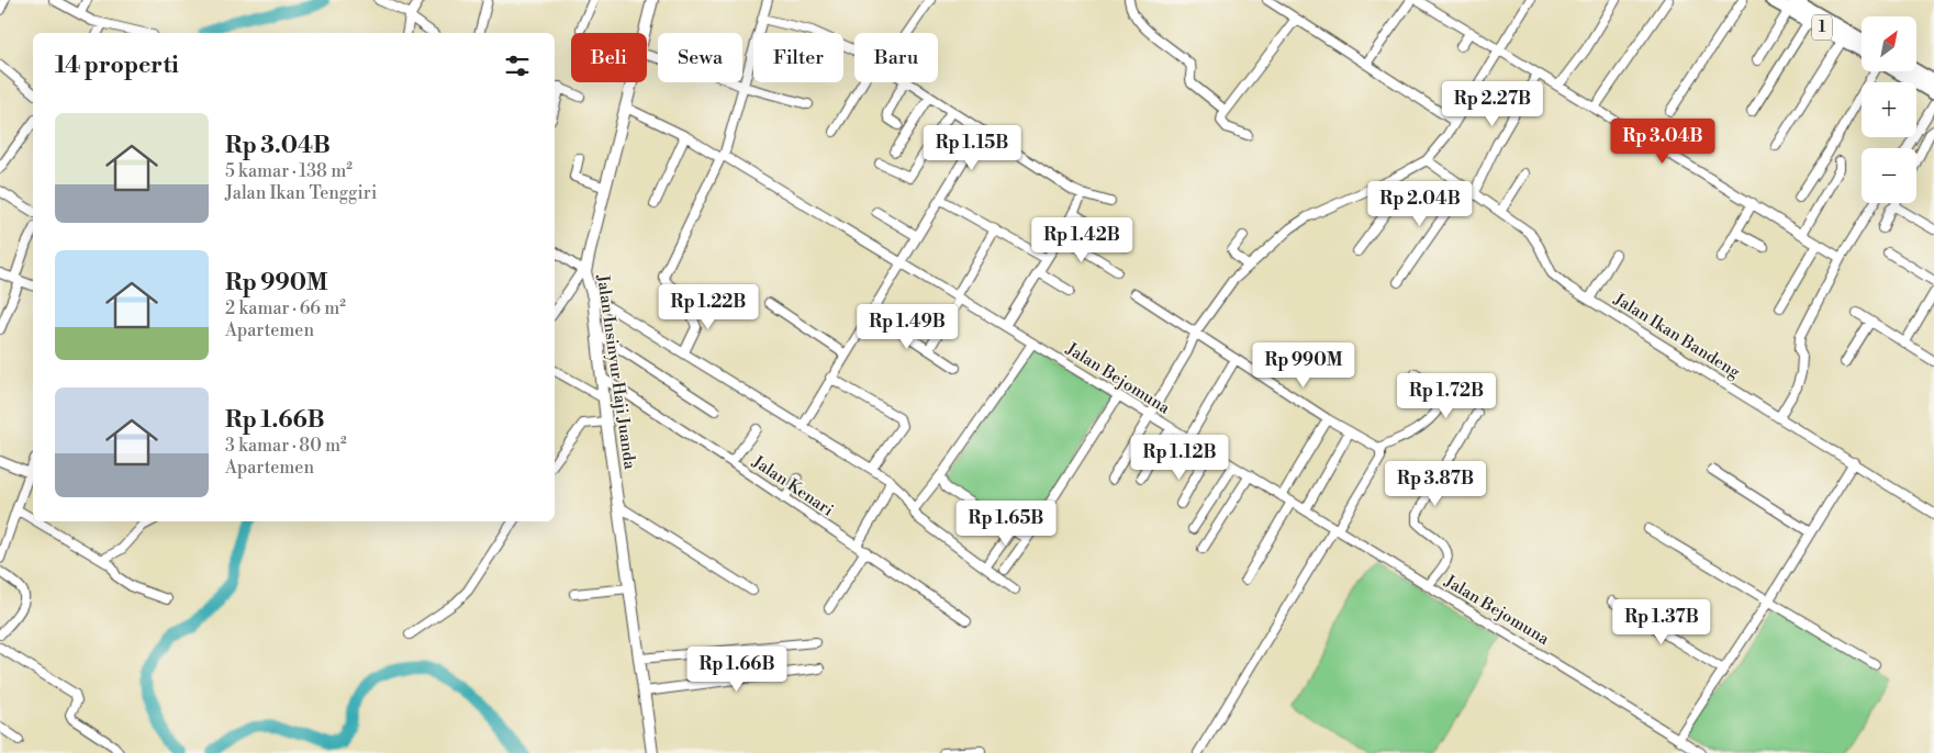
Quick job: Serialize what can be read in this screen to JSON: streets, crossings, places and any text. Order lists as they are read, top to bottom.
{
  "streets": {
    "main road": ["1"],
    "street": [
      "Jalan Ikan Bandeng",
      "Jalan Insinyur Haji Juanda",
      "Jalan Bejomuna",
      "Jalan Kenari"
    ]
  },
  "crossings": [
    ["Jalan Insinyur Haji Juanda", "Jalan Bejomuna"],
    ["Jalan Insinyur Haji Juanda", "Jalan Kenari"]
  ],
  "north": "top right",
  "page": {
    "map_buttons": ["+", "−"],
    "chip": [
      "Beli",
      "Sewa",
      "Filter",
      "Baru"
    ],
    "heading": "14 properti",
    "price": [
      "Rp 2.27B",
      "Rp 3.04B",
      "Rp 1.15B",
      "Rp 2.04B",
      "Rp 1.42B",
      "Rp 1.22B",
      "Rp 1.49B",
      "Rp 990M",
      "Rp 1.72B",
      "Rp 1.12B",
      "Rp 3.87B",
      "Rp 1.65B",
      "Rp 1.37B",
      "Rp 1.66B"
    ],
    "list": [
      {
        "name": "Rp 3.04B",
        "note": "5 kamar · 138 m² · Jalan Ikan Tenggiri"
      },
      {
        "name": "Rp 990M",
        "note": "2 kamar · 66 m² · Apartemen"
      },
      {
        "name": "Rp 1.66B",
        "note": "3 kamar · 80 m² · Apartemen"
      }
    ]
  }
}
